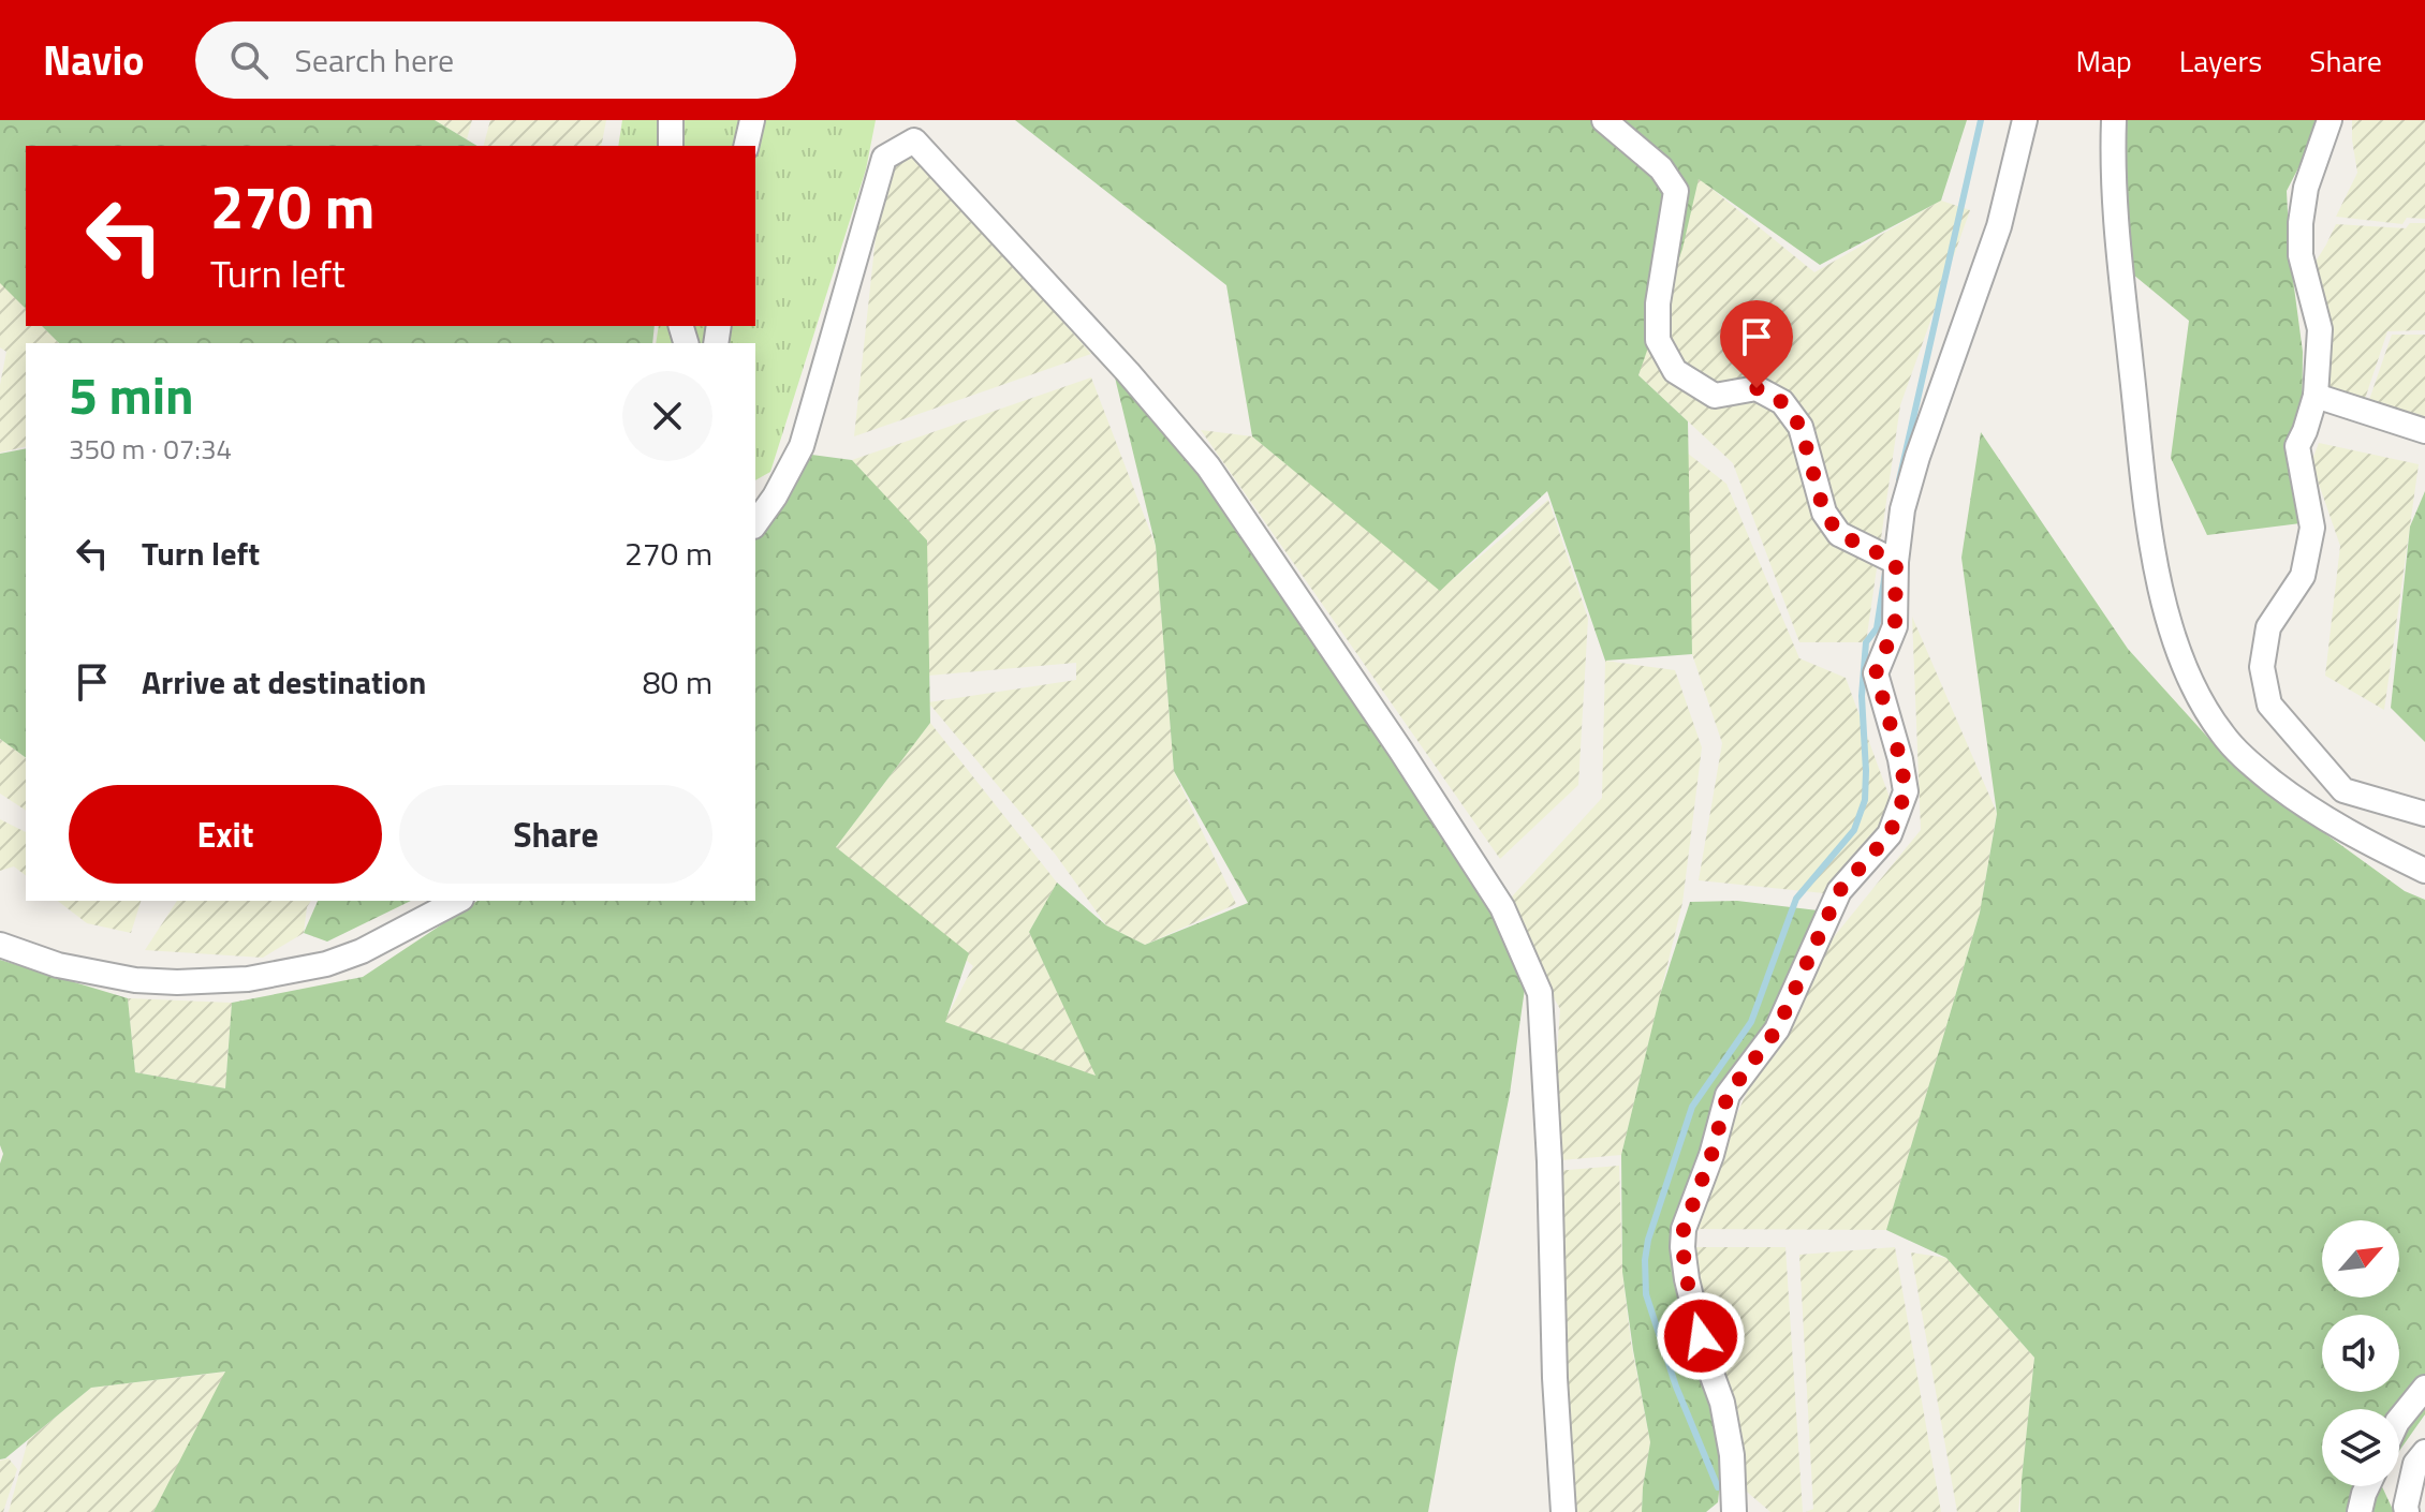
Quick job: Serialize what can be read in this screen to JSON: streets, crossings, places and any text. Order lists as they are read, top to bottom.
{
  "north": "top right",
  "page": {
    "header": "Navio",
    "search": "Search here",
    "nav": ["Map", "Layers", "Share"],
    "turn": ["270 m", "Turn left"],
    "heading": ["5 min", "350 m · 07:34"],
    "list": [
      {
        "name": "Turn left",
        "value": "270 m"
      },
      {
        "name": "Arrive at destination",
        "value": "80 m"
      }
    ],
    "buttons": ["Exit", "Share"]
  }
}
